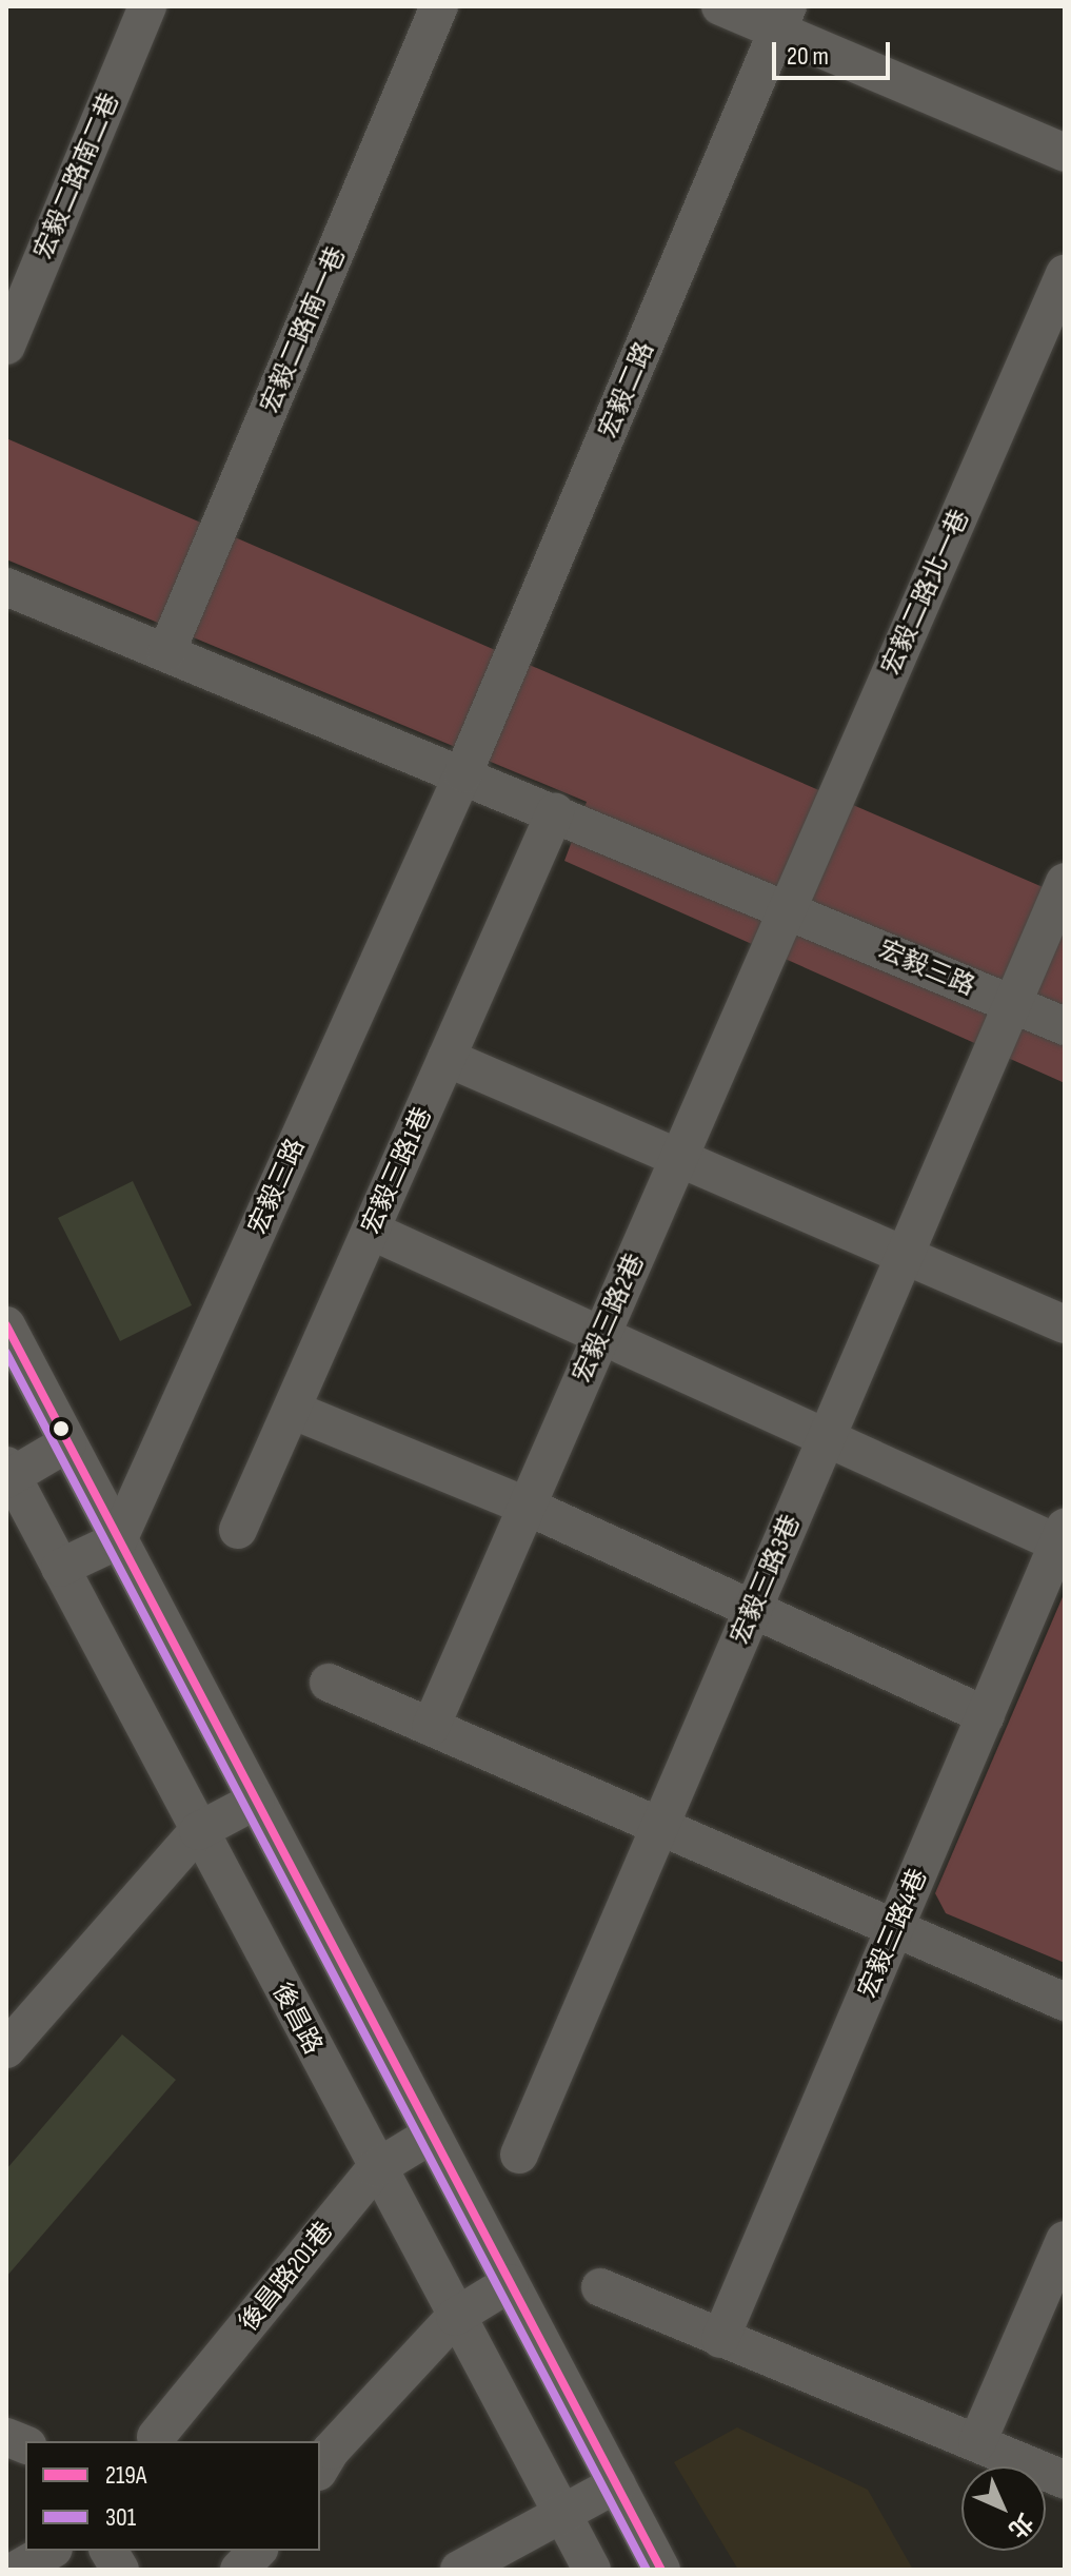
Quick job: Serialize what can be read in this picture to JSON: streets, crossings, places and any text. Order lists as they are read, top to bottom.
{
  "streets": {
    "street": [
      "宏毅二路南二巷",
      "宏毅二路南一巷",
      "宏毅二路",
      "宏毅二路北一巷",
      "宏毅三路",
      "宏毅三路1巷",
      "宏毅三路2巷",
      "宏毅三路3巷",
      "宏毅三路4巷",
      "後昌路",
      "後昌路201巷"
    ]
  },
  "crossings": [
    ["宏毅二路南一巷", "宏毅三路"],
    ["宏毅二路", "宏毅三路"],
    ["宏毅二路北一巷", "宏毅三路"],
    ["宏毅二路北一巷", "宏毅三路2巷"],
    ["宏毅三路", "宏毅三路1巷"],
    ["宏毅三路", "宏毅三路2巷"],
    ["宏毅三路", "宏毅三路3巷"],
    ["後昌路", "後昌路201巷"]
  ],
  "lines": ["transit line 219A", "transit line 301"],
  "legend": ["219A", "301"],
  "scale_bar": "20 m",
  "north": "bottom right"
}
